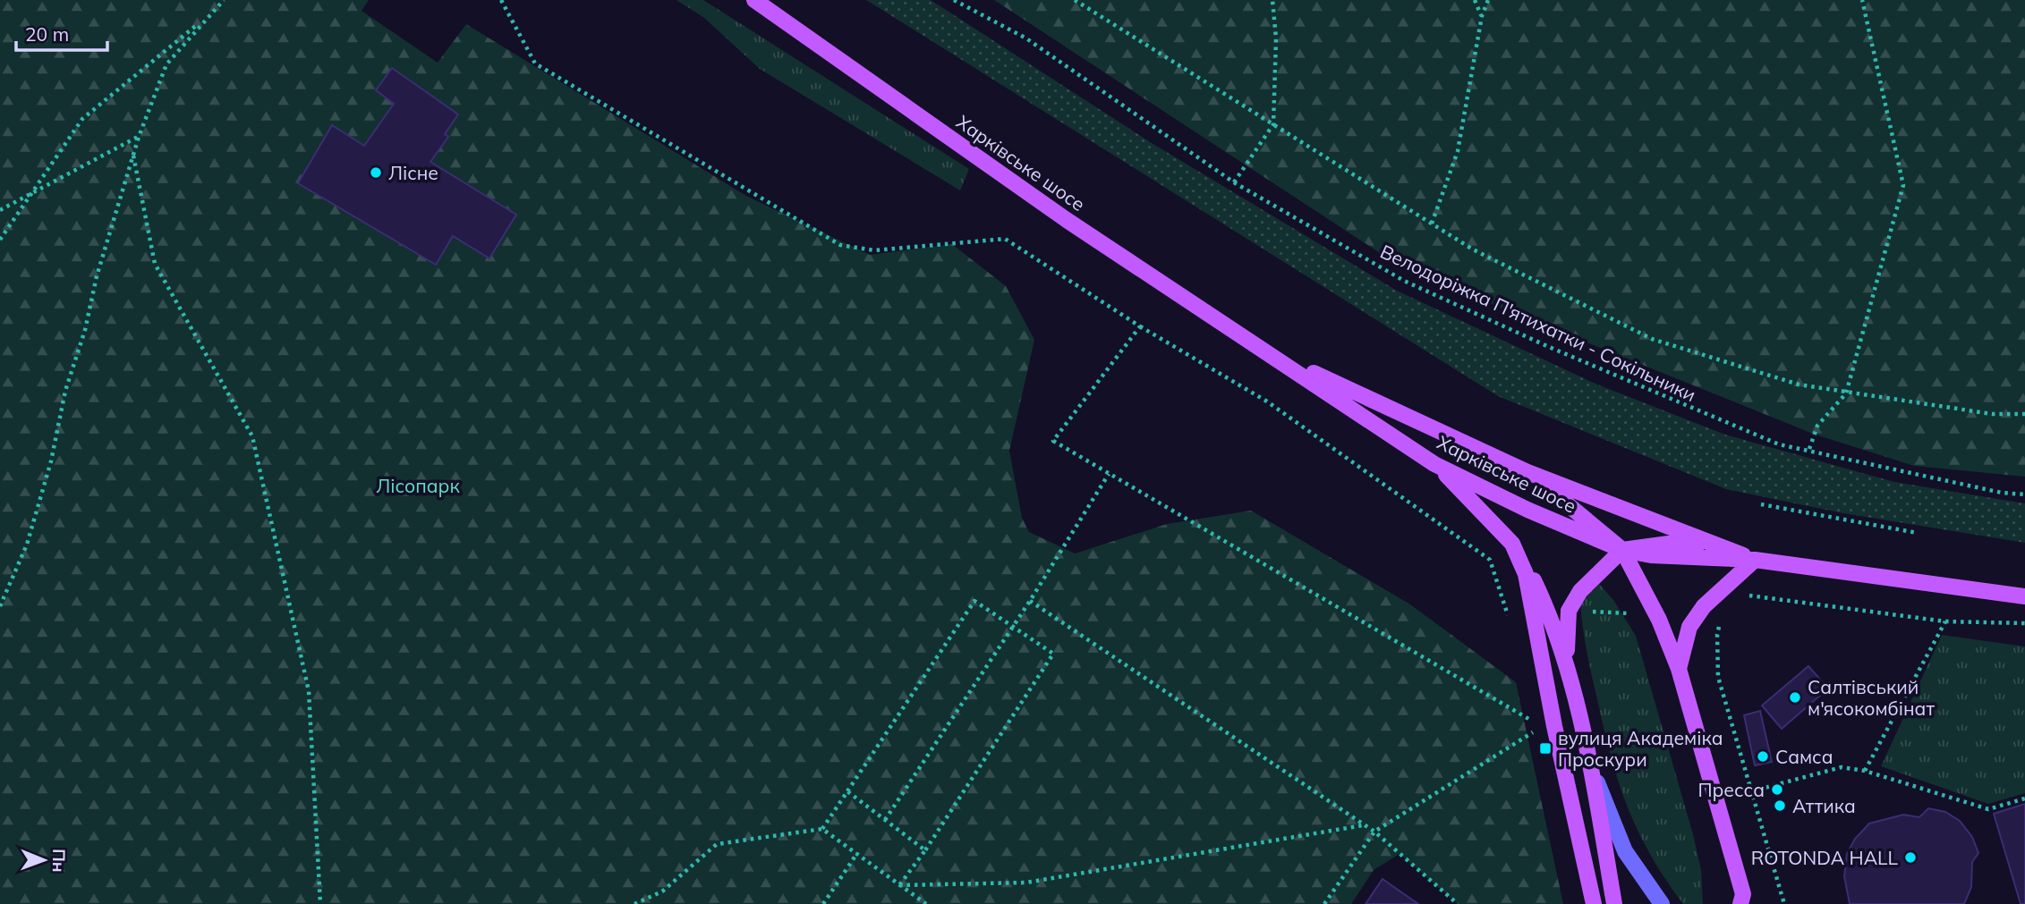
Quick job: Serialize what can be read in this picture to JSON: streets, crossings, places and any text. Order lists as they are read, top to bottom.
{
  "streets": {
    "main road": ["Харківське шосе"],
    "path": ["Велодоріжка П'ятихатки - Сокільники"]
  },
  "parks": ["Лісопарк"],
  "places": {
    "other": [
      "Лісне",
      "Салтівський м'ясокомбінат",
      "Самса",
      "Пресса",
      "Аттика",
      "ROTONDA HALL"
    ],
    "transit": ["вулиця Академіка Проскури"]
  },
  "scale_bar": "20 m",
  "north": "right"
}
